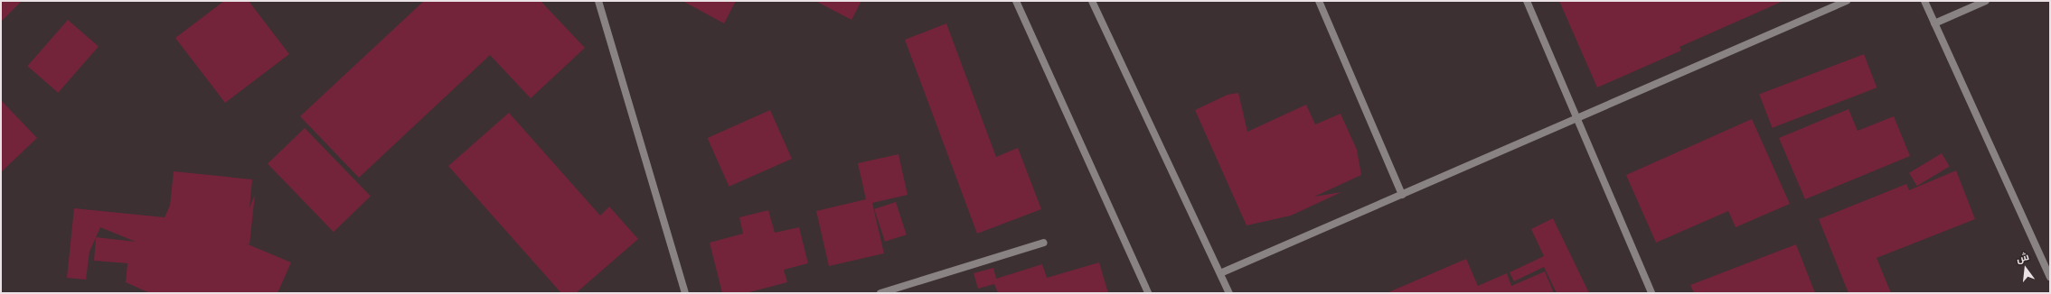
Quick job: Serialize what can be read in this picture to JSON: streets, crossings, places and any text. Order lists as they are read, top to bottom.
{
  "north": "top"
}
